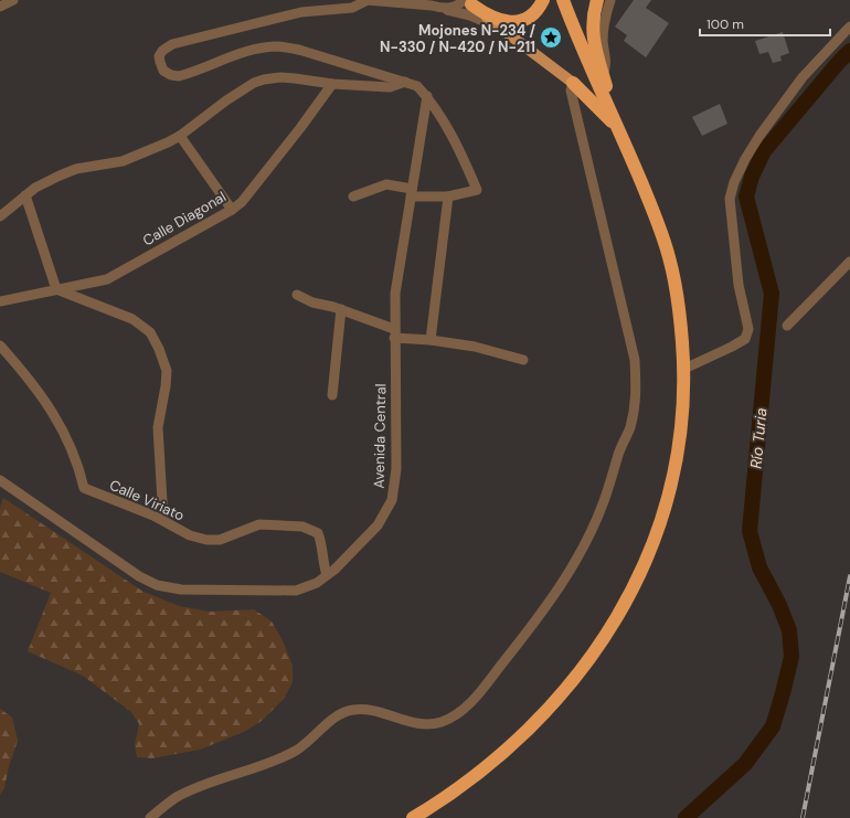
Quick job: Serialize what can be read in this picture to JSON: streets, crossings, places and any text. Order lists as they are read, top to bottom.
{
  "streets": {
    "street": ["Calle Diagonal", "Avenida Central", "Calle Viriato"]
  },
  "crossings": [
    ["Avenida Central", "Calle Viriato"]
  ],
  "water": ["Río Turia"],
  "places": {
    "place": ["Mojones N-234 / N-330 / N-420 / N-211"]
  },
  "scale_bar": "100 m"
}
